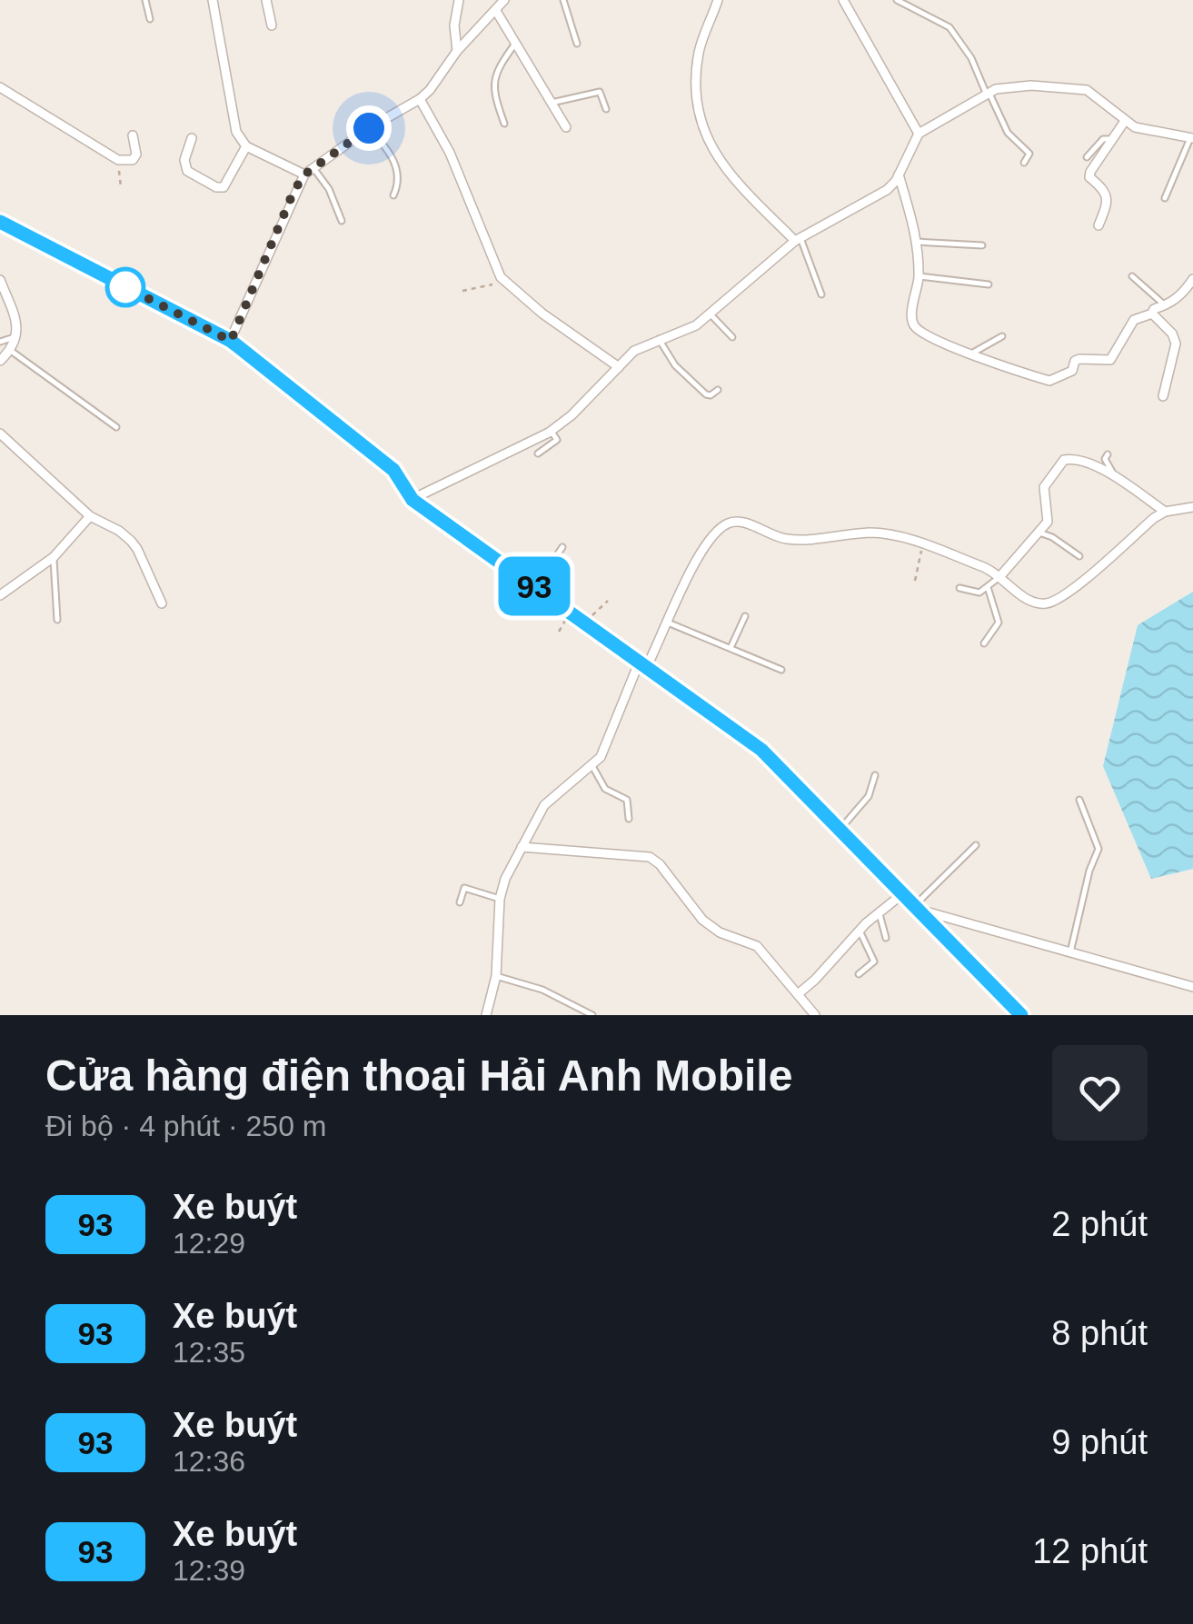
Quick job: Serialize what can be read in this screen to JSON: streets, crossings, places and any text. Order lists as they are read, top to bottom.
{
  "lines": ["bus line 93"],
  "page": {
    "on_map": "93",
    "heading": ["Cửa hàng điện thoại Hải Anh Mobile", "Đi bộ · 4 phút · 250 m"],
    "list": [
      {
        "mark": "93",
        "name": "Xe buýt",
        "note": "12:29",
        "value": "2 phút"
      },
      {
        "mark": "93",
        "name": "Xe buýt",
        "note": "12:35",
        "value": "8 phút"
      },
      {
        "mark": "93",
        "name": "Xe buýt",
        "note": "12:36",
        "value": "9 phút"
      },
      {
        "mark": "93",
        "name": "Xe buýt",
        "note": "12:39",
        "value": "12 phút"
      }
    ]
  }
}
